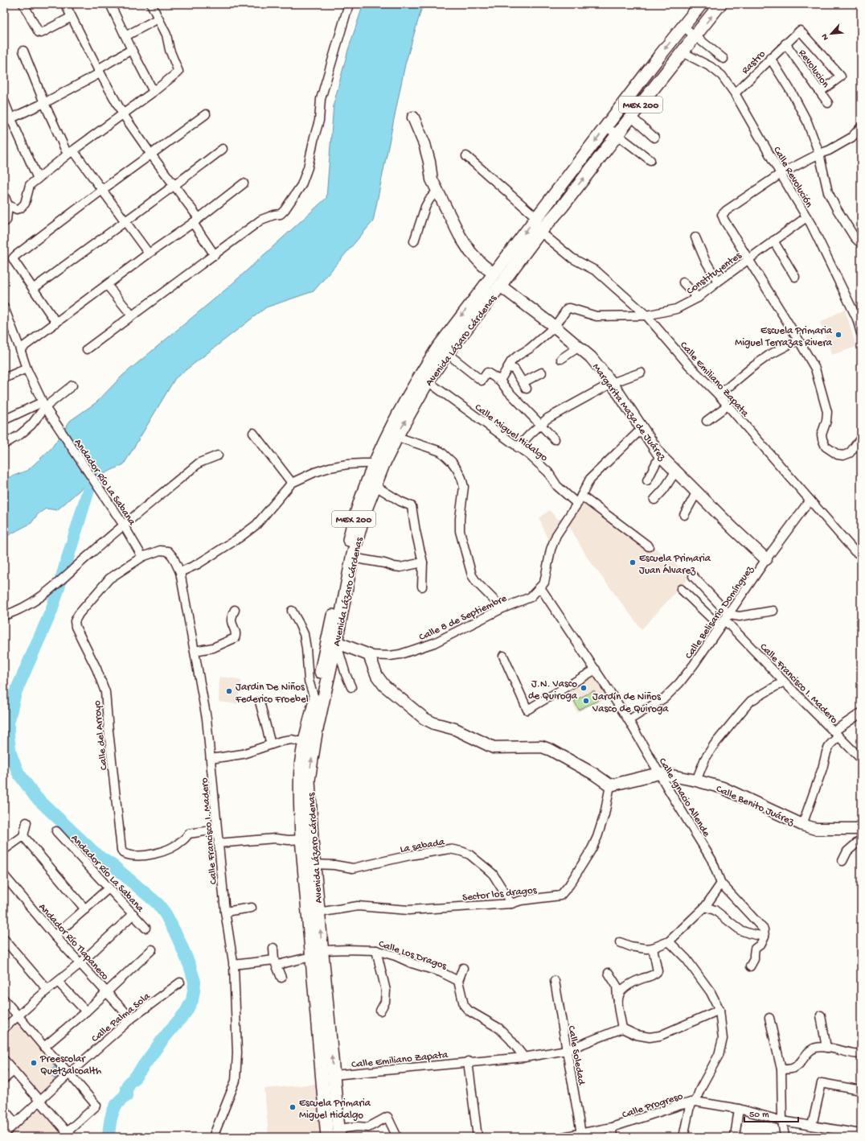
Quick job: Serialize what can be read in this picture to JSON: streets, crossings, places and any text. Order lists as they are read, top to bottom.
{
  "streets": {
    "main road": ["MEX 200", "Avenida Lázaro Cárdenas"],
    "street": [
      "Rastro",
      "Revolucion",
      "Calle Revolución",
      "Constituyentes",
      "Calle Emiliano Zapata",
      "Margarita Maza de Juárez",
      "Calle Miguel Hidalgo",
      "Andador Río La Sabana",
      "Calle Belisario Domínguez",
      "Calle 8 de Septiembre",
      "Calle Francisco I. Madero",
      "Calle del Arroyo",
      "Calle Ignacio Allende",
      "Calle Benito Juárez",
      "La sabada",
      "Sector los dragos",
      "Andador Río Tlapaneco",
      "Calle Los Dragos",
      "Calle Palma Sola",
      "Calle Soledad",
      "Calle Progreso"
    ]
  },
  "crossings": [
    ["Rastro", "Revolucion"],
    ["Rastro", "Calle Revolución"],
    ["Calle Revolución", "Constituyentes"],
    ["Calle Revolución", "Avenida Lázaro Cárdenas"],
    ["Constituyentes", "Calle Emiliano Zapata"],
    ["Constituyentes", "Margarita Maza de Juárez"],
    ["Avenida Lázaro Cárdenas", "Calle Emiliano Zapata"],
    ["Avenida Lázaro Cárdenas", "Margarita Maza de Juárez"],
    ["Avenida Lázaro Cárdenas", "Calle Miguel Hidalgo"],
    ["Avenida Lázaro Cárdenas", "La sabada"],
    ["Avenida Lázaro Cárdenas", "Sector los dragos"],
    ["Avenida Lázaro Cárdenas", "Calle Los Dragos"],
    ["Calle Emiliano Zapata", "Calle Belisario Domínguez"],
    ["Calle Emiliano Zapata", "Calle Soledad"],
    ["Margarita Maza de Juárez", "Calle Belisario Domínguez"],
    ["Andador Río La Sabana", "Calle Francisco I. Madero"],
    ["Andador Río La Sabana", "Calle del Arroyo"],
    ["Calle Belisario Domínguez", "Calle Francisco I. Madero"],
    ["Calle Belisario Domínguez", "Calle Ignacio Allende"],
    ["Calle 8 de Septiembre", "Calle Ignacio Allende"],
    ["Calle Francisco I. Madero", "Calle del Arroyo"],
    ["Calle Ignacio Allende", "Calle Benito Juárez"],
    ["Calle Benito Juárez", "Sector los dragos"],
    ["La sabada", "Sector los dragos"],
    ["Andador Río Tlapaneco", "Calle Palma Sola"],
    ["Calle Soledad", "Calle Progreso"]
  ],
  "places": [
    "Escuela Primaria Miguel Terrazas Rivera",
    "Escuela Primaria Juan Álvarez",
    "J.N. Vasco de Quiroga",
    "Jardin De Niños Federico Froebel",
    "Jardín de Niños Vasco de Quiroga",
    "Preescolar Quetzalcoalth",
    "Escuela Primaria Miguel Hidalgo"
  ],
  "scale_bar": "50 m",
  "north": "bottom left"
}
